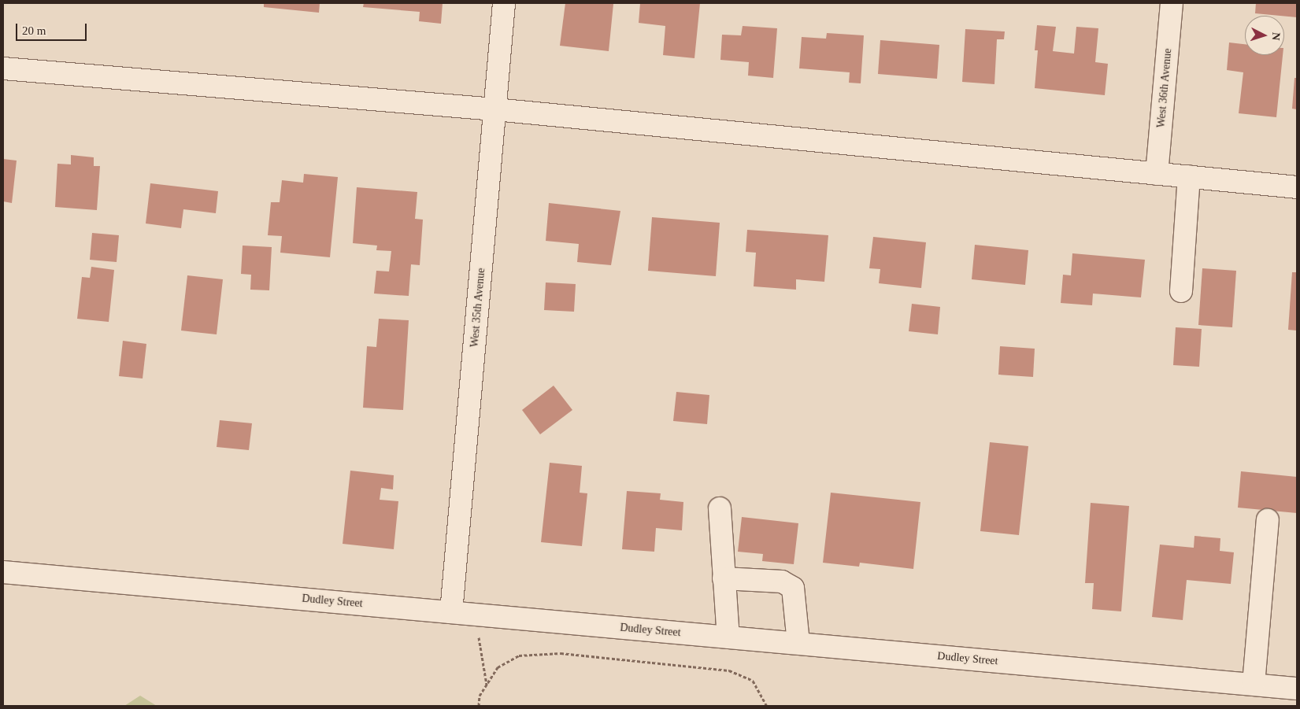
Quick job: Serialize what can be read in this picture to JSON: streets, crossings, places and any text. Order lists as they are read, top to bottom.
{
  "streets": {
    "street": ["West 36th Avenue", "West 35th Avenue", "Dudley Street"]
  },
  "crossings": [
    ["West 35th Avenue", "Dudley Street"]
  ],
  "scale_bar": "20 m",
  "north": "right"
}
